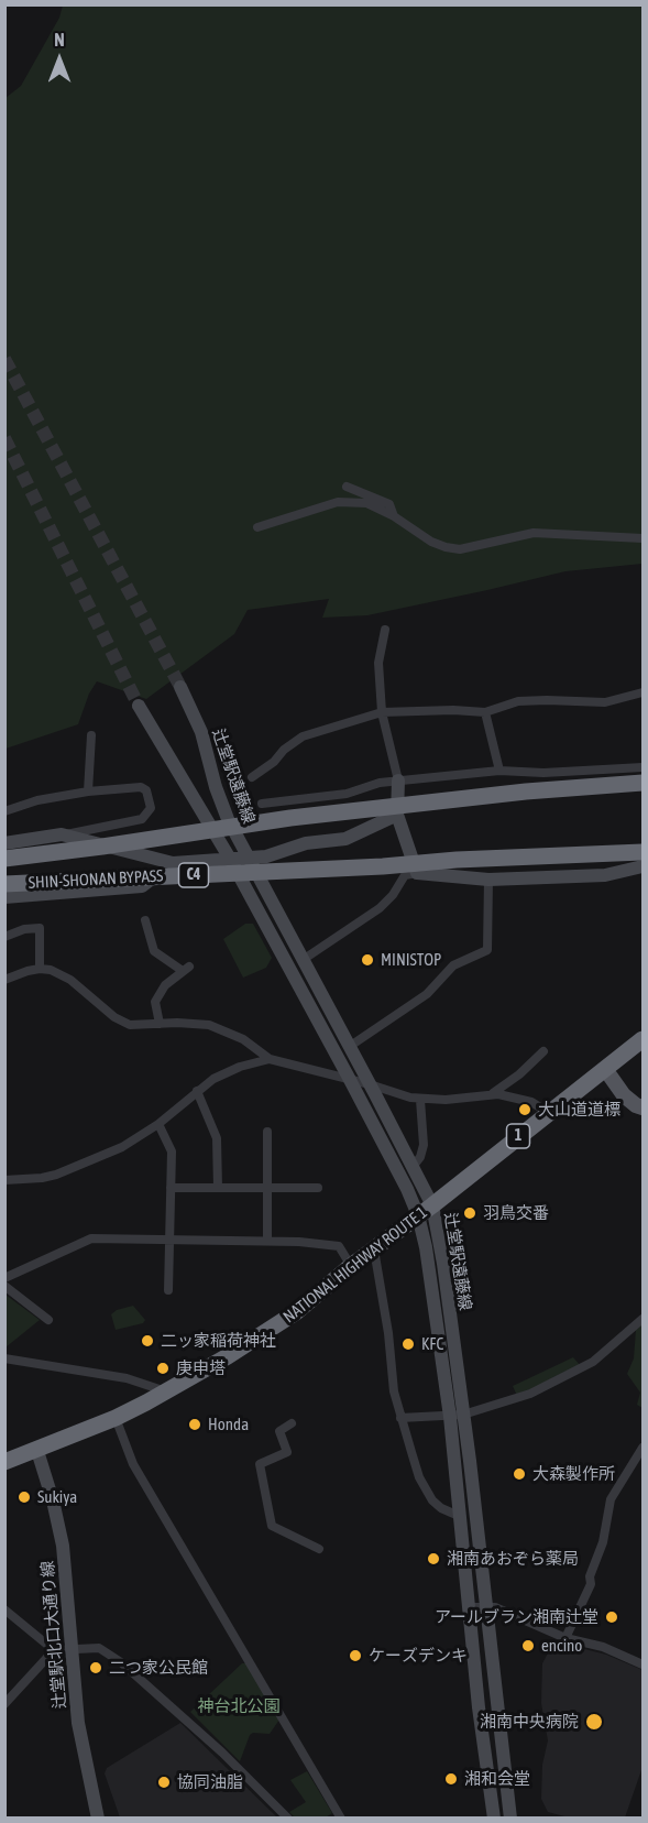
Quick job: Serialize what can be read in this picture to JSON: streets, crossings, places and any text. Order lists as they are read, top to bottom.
{
  "streets": {
    "highway": [
      "C4",
      "SHIN-SHONAN BYPASS",
      "1",
      "NATIONAL HIGHWAY ROUTE 1"
    ],
    "street": ["辻堂駅遠藤線", "辻堂駅北口大通り線"]
  },
  "crossings": [
    ["辻堂駅遠藤線", "NATIONAL HIGHWAY ROUTE 1"],
    ["NATIONAL HIGHWAY ROUTE 1", "辻堂駅北口大通り線"]
  ],
  "parks": ["神台北公園"],
  "places": [
    "MINISTOP",
    "大山道道標",
    "羽鳥交番",
    "二ッ家稲荷神社",
    "KFC",
    "庚申塔",
    "Honda",
    "大森製作所",
    "Sukiya",
    "湘南あおぞら薬局",
    "アールブラン湘南辻堂",
    "encino",
    "ケーズデンキ",
    "二つ家公民館",
    "湘南中央病院",
    "湘和会堂",
    "協同油脂"
  ],
  "north": "top"
}
